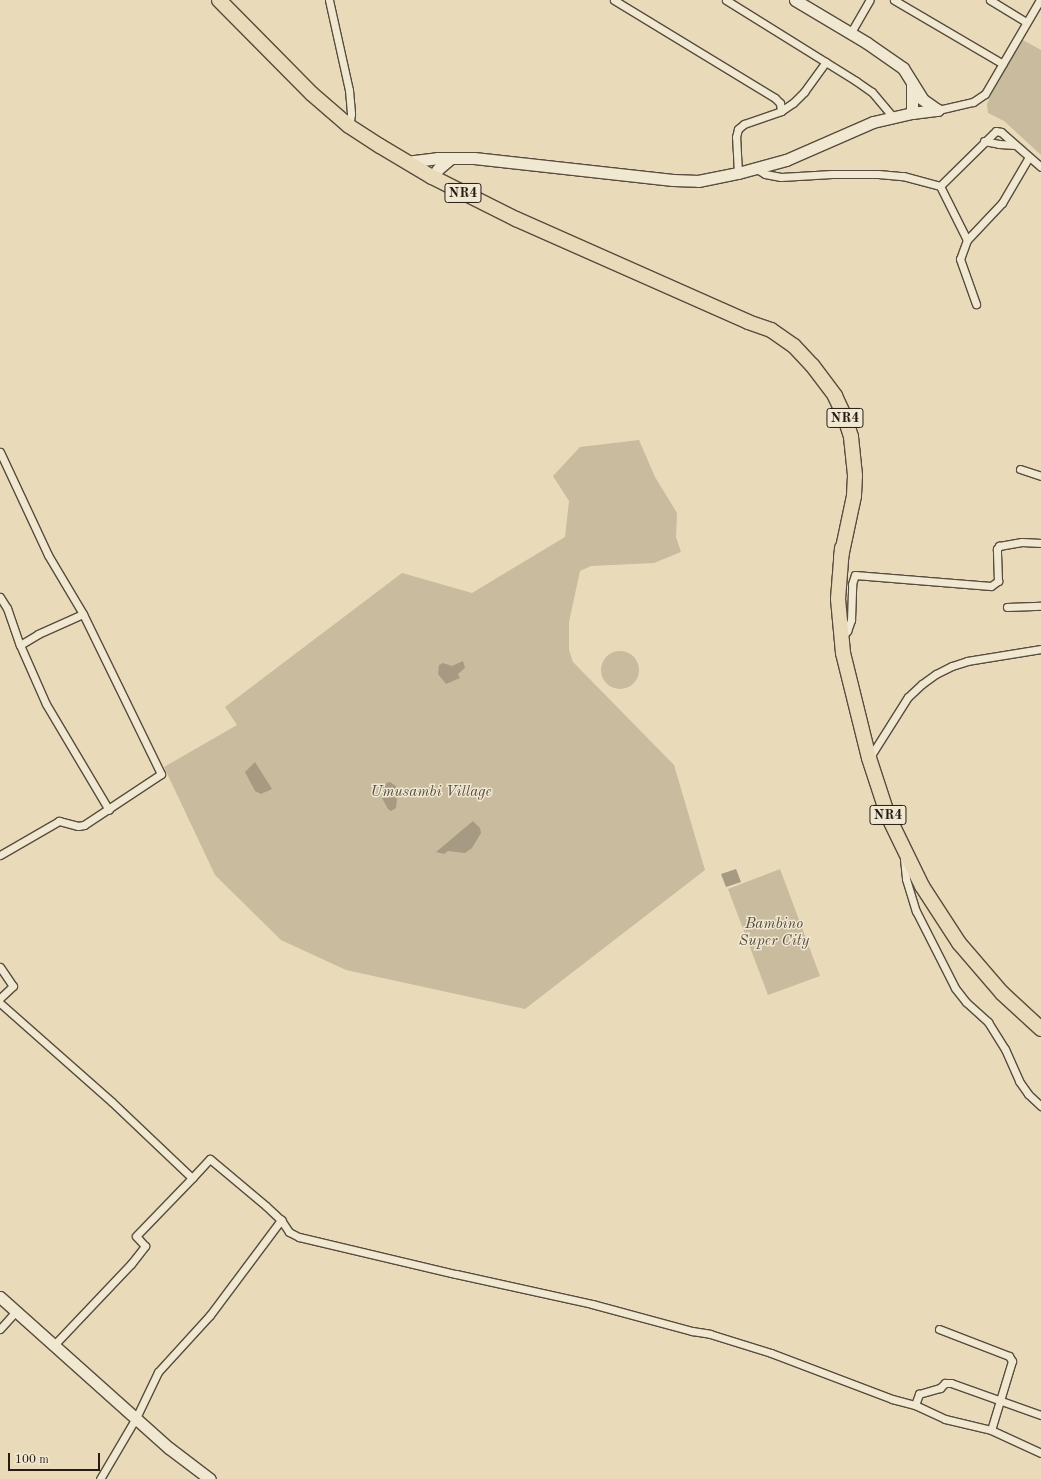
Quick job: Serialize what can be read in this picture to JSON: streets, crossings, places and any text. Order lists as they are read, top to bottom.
{
  "streets": {
    "highway": ["NR4"]
  },
  "parks": ["Umusambi Village", "Bambino Super City"],
  "scale_bar": "100 m"
}
